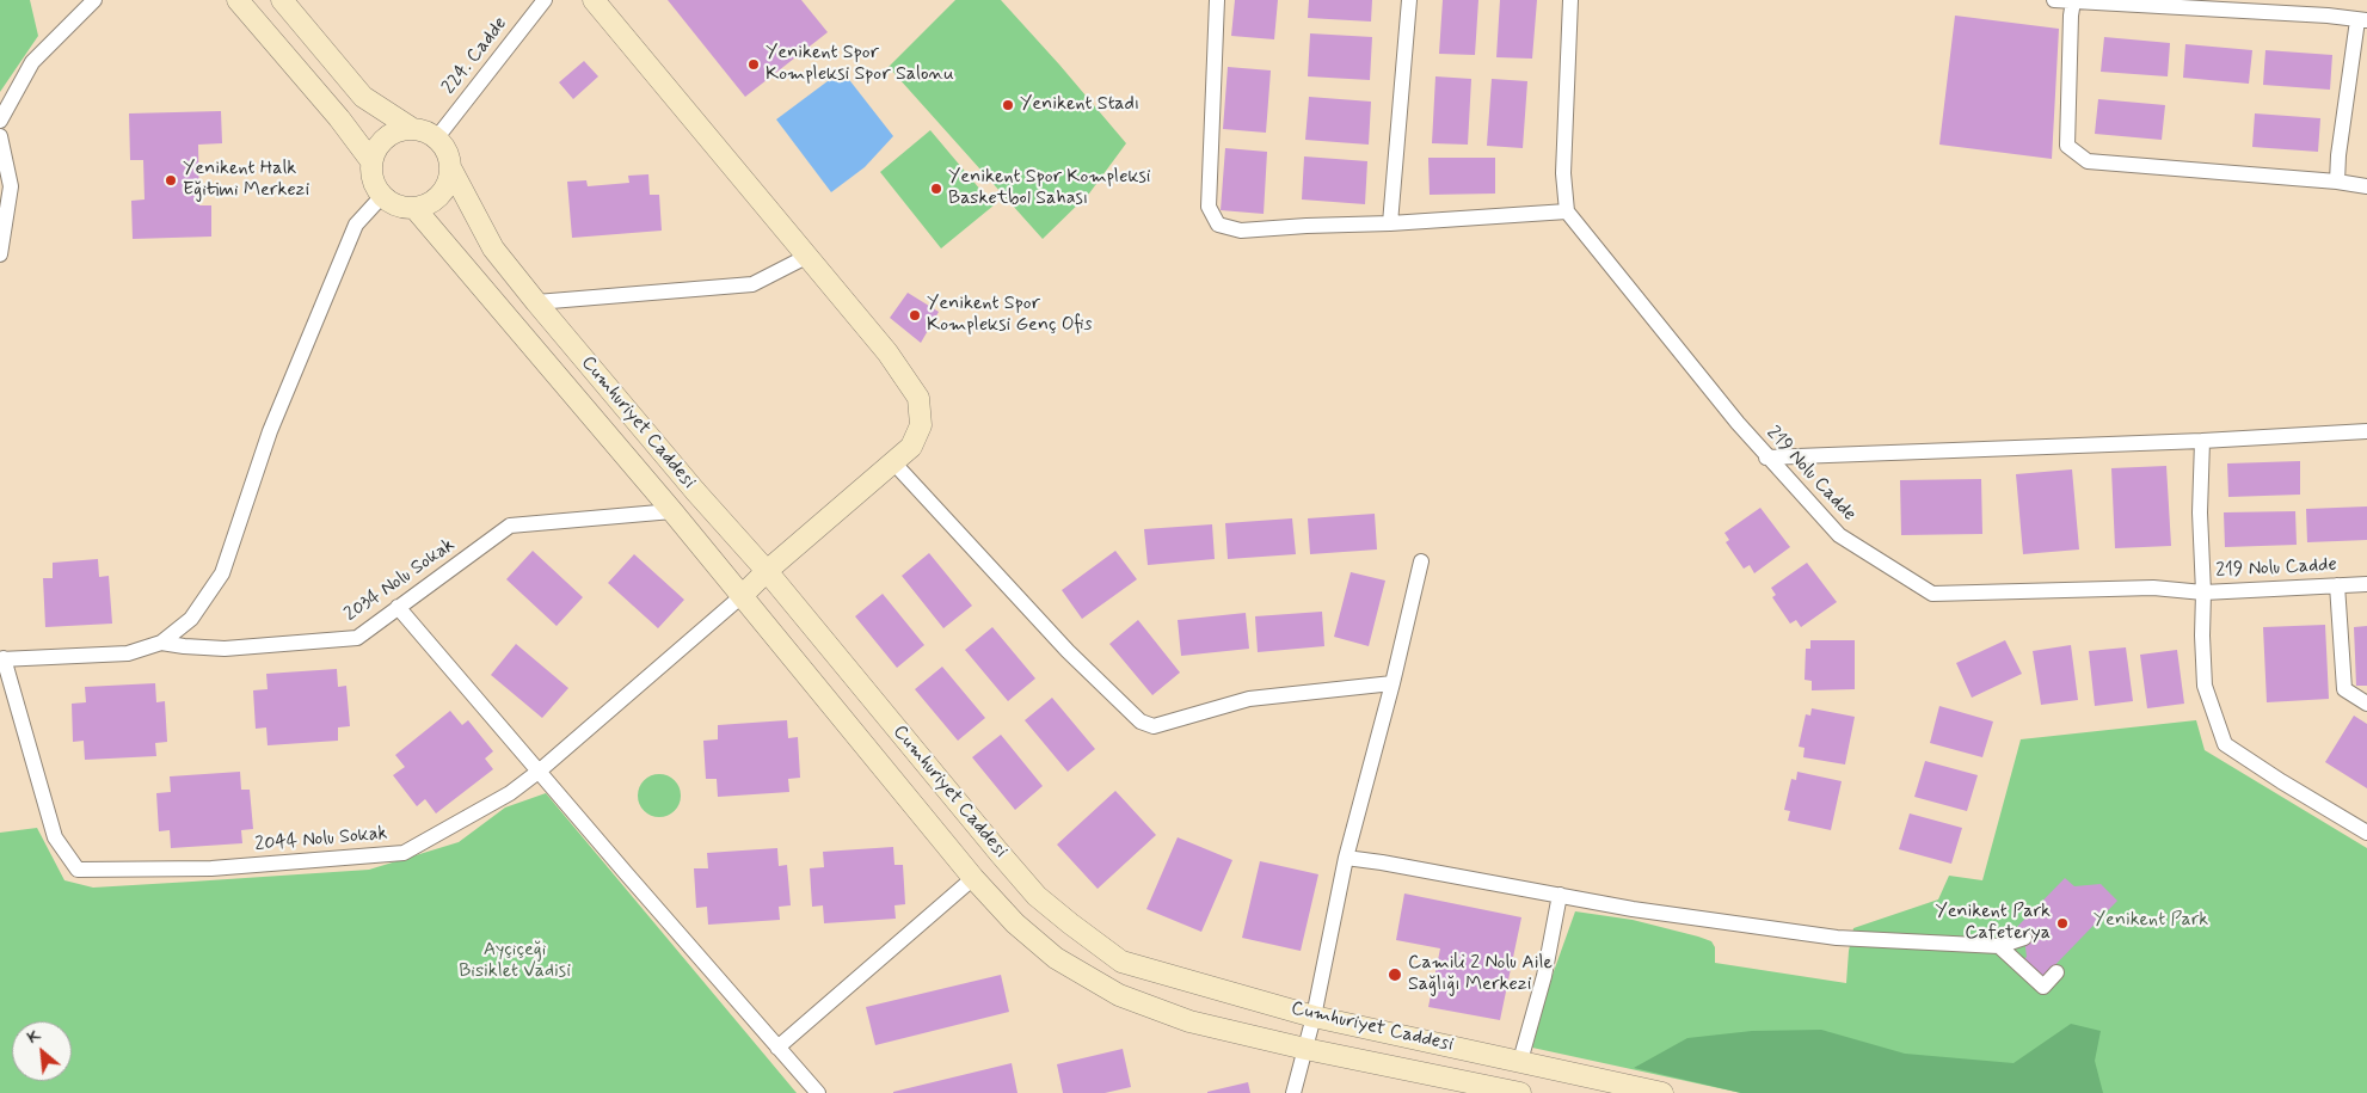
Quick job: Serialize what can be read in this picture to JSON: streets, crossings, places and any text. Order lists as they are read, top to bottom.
{
  "streets": {
    "street": [
      "224. Cadde",
      "Cumhuriyet Caddesi",
      "219 Nolu Cadde",
      "2034 Nolu Sokak",
      "2044 Nolu Sokak"
    ]
  },
  "crossings": [
    ["224. Cadde", "Cumhuriyet Caddesi"],
    ["Cumhuriyet Caddesi", "2034 Nolu Sokak"],
    ["Cumhuriyet Caddesi", "2044 Nolu Sokak"],
    ["2034 Nolu Sokak", "2044 Nolu Sokak"]
  ],
  "parks": ["Yenikent Park", "Ayçiçeği Bisiklet Vadisi"],
  "places": [
    "Yenikent Spor Kompleksi Spor Salonu",
    "Yenikent Stadı",
    "Yenikent Halk Eğitimi Merkezi",
    "Yenikent Spor Kompleksi Basketbol Sahası",
    "Yenikent Spor Kompleksi Genç Ofis",
    "Yenikent Park Cafeterya",
    "Camili 2 Nolu Aile Sağlığı Merkezi"
  ],
  "north": "top left"
}
